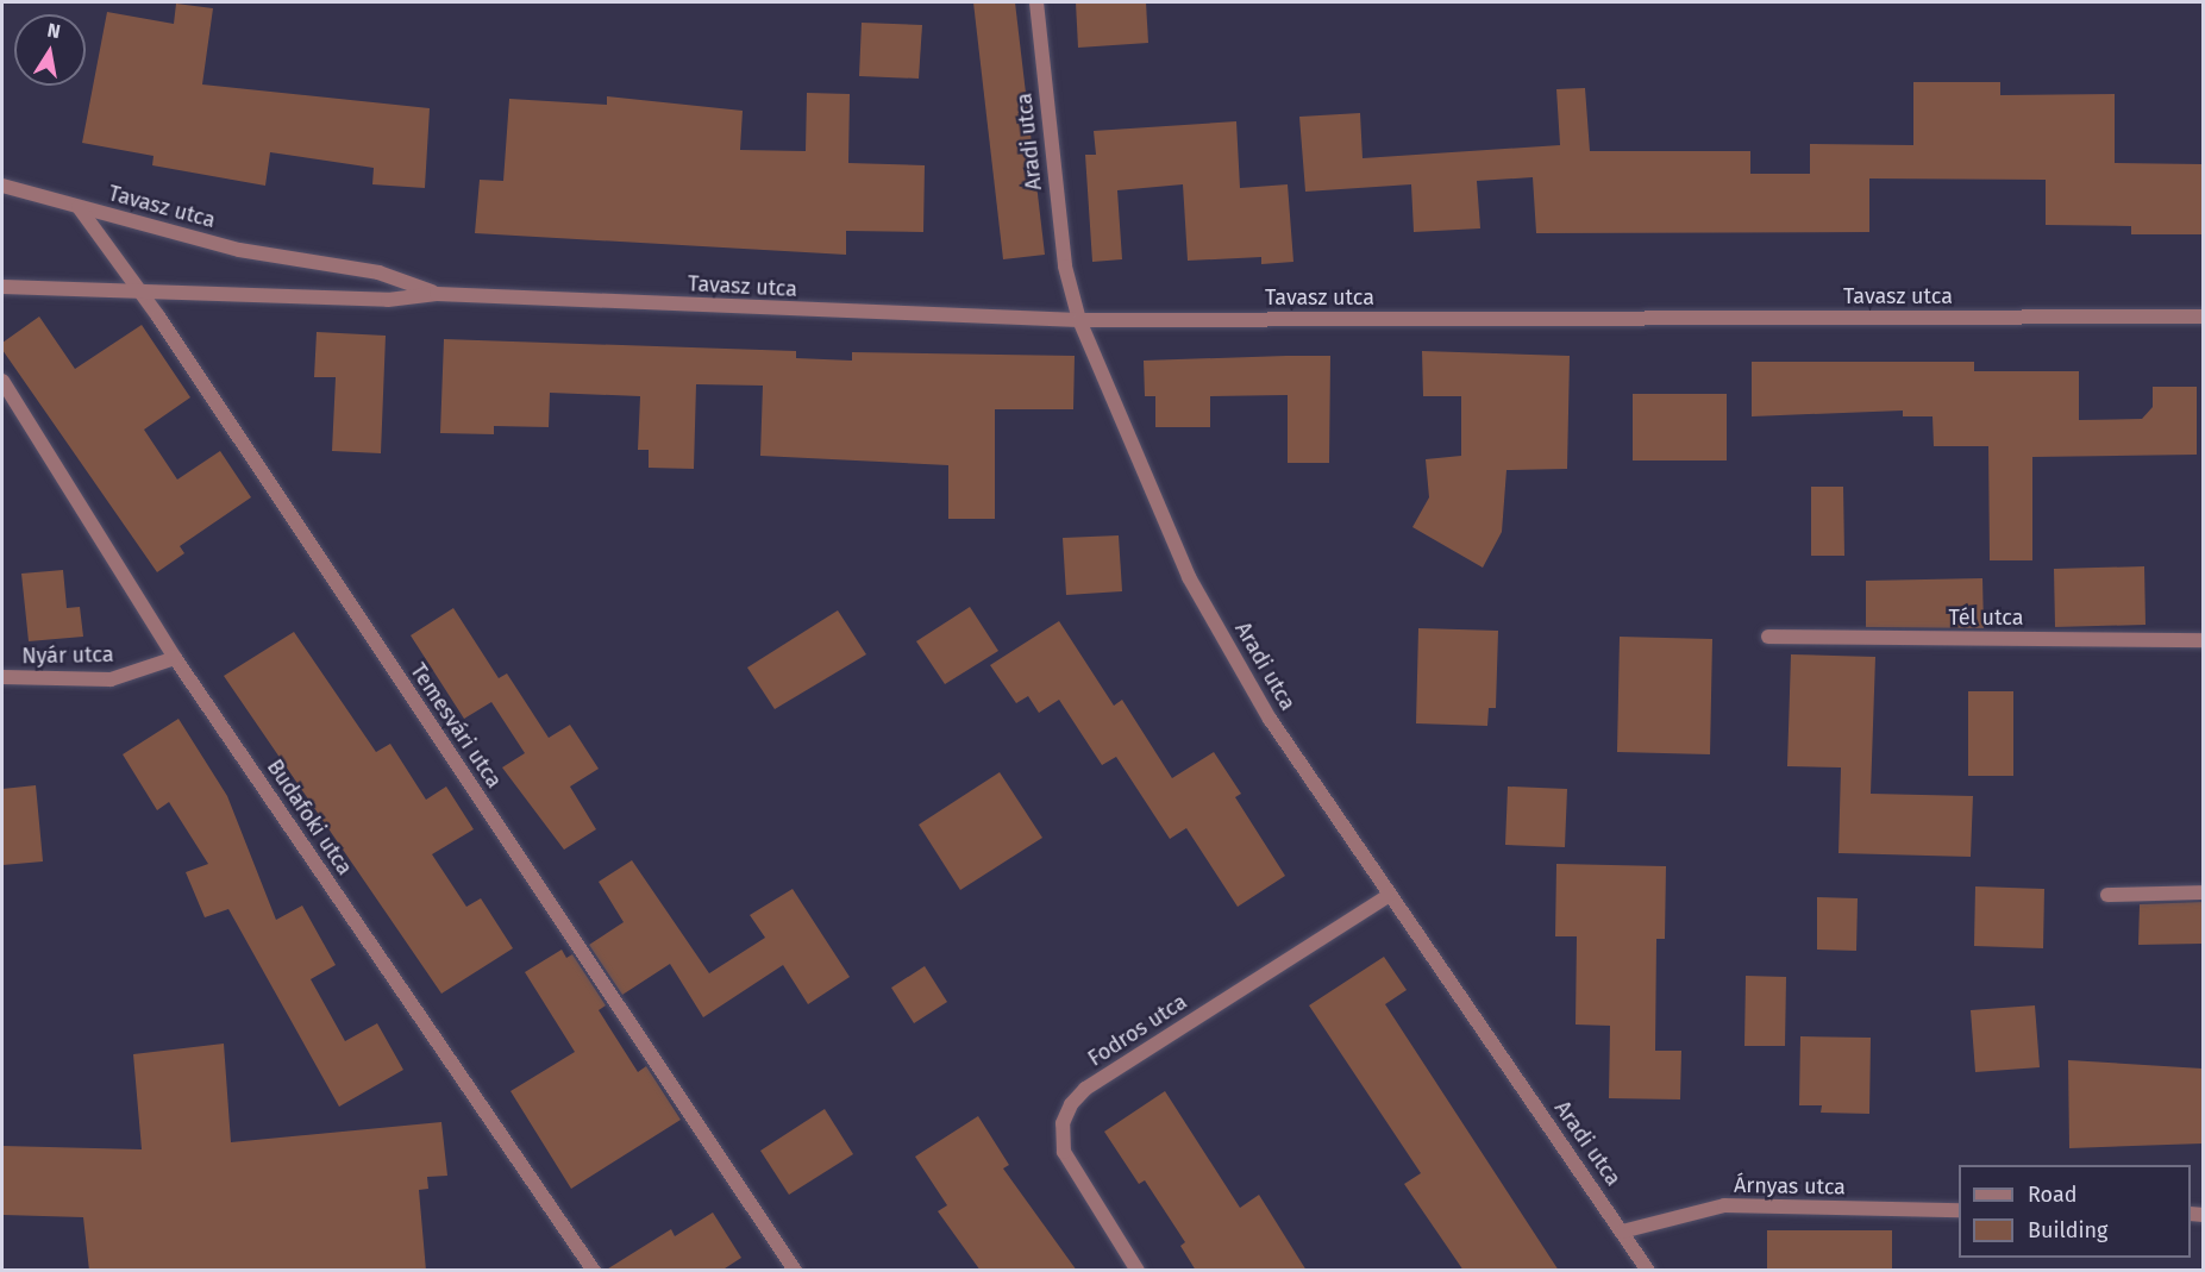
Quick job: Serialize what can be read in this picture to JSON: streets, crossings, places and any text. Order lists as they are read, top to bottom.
{
  "streets": {
    "street": [
      "Aradi utca",
      "Tavasz utca",
      "Tél utca",
      "Nyár utca",
      "Temesvári utca",
      "Budafoki utca",
      "Fodros utca",
      "Árnyas utca"
    ]
  },
  "crossings": [
    ["Aradi utca", "Tavasz utca"],
    ["Aradi utca", "Fodros utca"],
    ["Aradi utca", "Árnyas utca"],
    ["Tavasz utca", "Temesvári utca"],
    ["Nyár utca", "Budafoki utca"]
  ],
  "legend": ["Road", "Building"],
  "north": "top"
}
